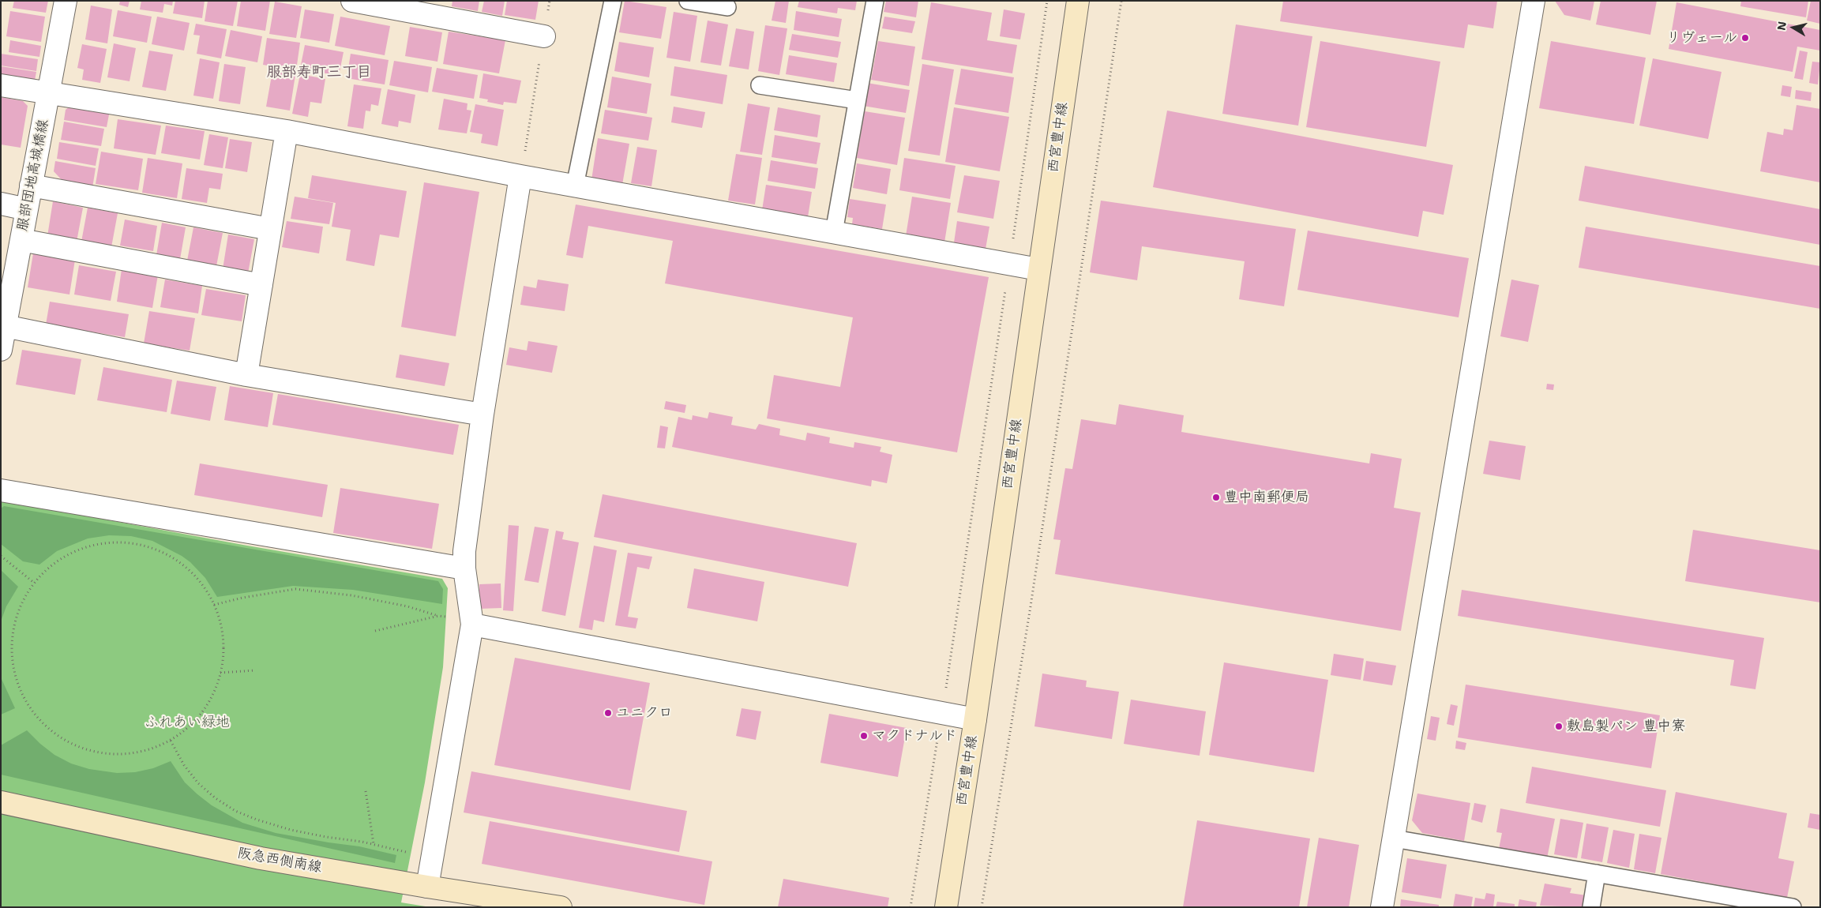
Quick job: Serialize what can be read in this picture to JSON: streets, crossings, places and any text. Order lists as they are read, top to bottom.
{
  "streets": {
    "main road": ["西宮豊中線", "阪急西側南線"],
    "street": ["服部団地高城橋線"]
  },
  "districts": ["服部寿町三丁目"],
  "parks": ["ふれあい緑地"],
  "places": [
    "リヴェール",
    "豊中南郵便局",
    "ユニクロ",
    "敷島製パン 豊中寮",
    "マクドナルド"
  ],
  "north": "left"
}
